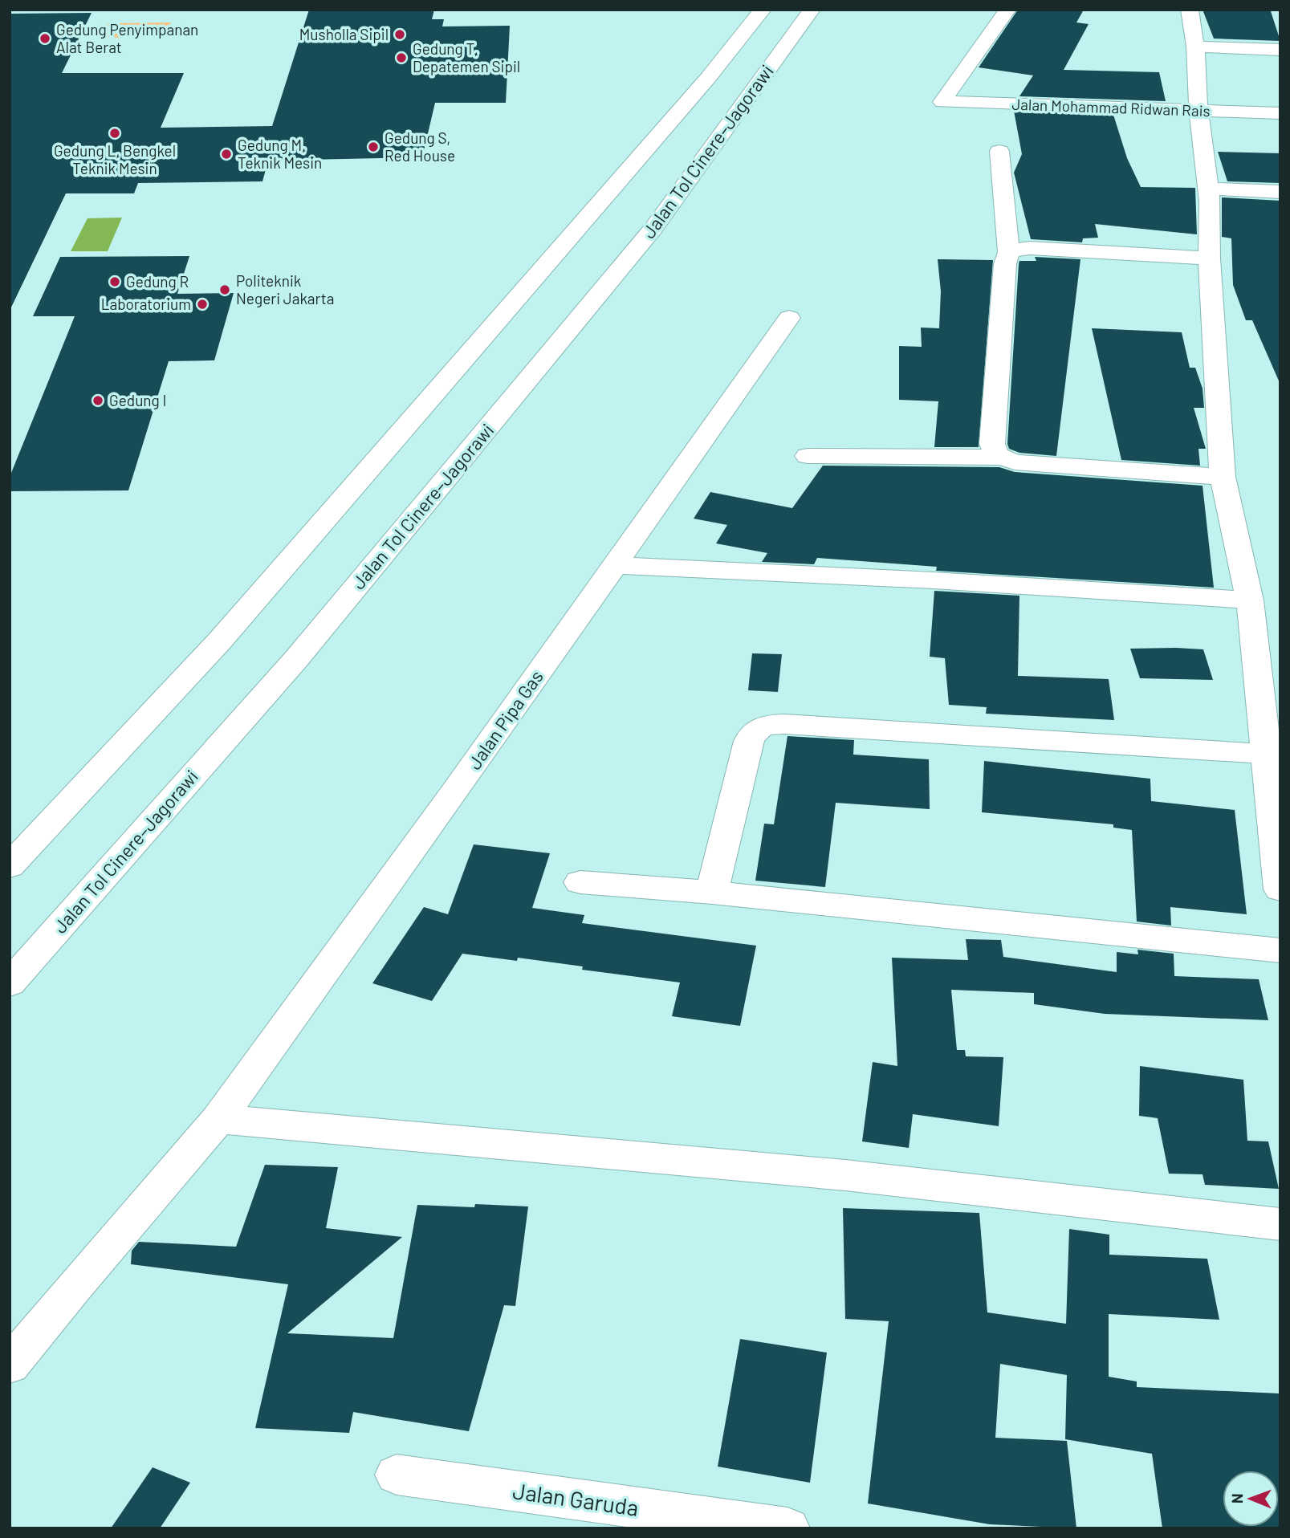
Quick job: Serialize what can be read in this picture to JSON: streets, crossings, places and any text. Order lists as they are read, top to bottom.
{
  "streets": {
    "main road": [
      "Jalan Mohammad Ridwan Rais",
      "Jalan Tol Cinere–Jagorawi",
      "Jalan Pipa Gas",
      "Jalan Garuda"
    ]
  },
  "places": [
    "Musholla Sipil",
    "Gedung Penyimpanan Alat Berat",
    "Gedung T, Depatemen Sipil",
    "Gedung L, Bengkel Teknik Mesin",
    "Gedung S, Red House",
    "Gedung M, Teknik Mesin",
    "Gedung R",
    "Politeknik Negeri Jakarta",
    "Laboratorium",
    "Gedung I"
  ],
  "north": "left"
}
